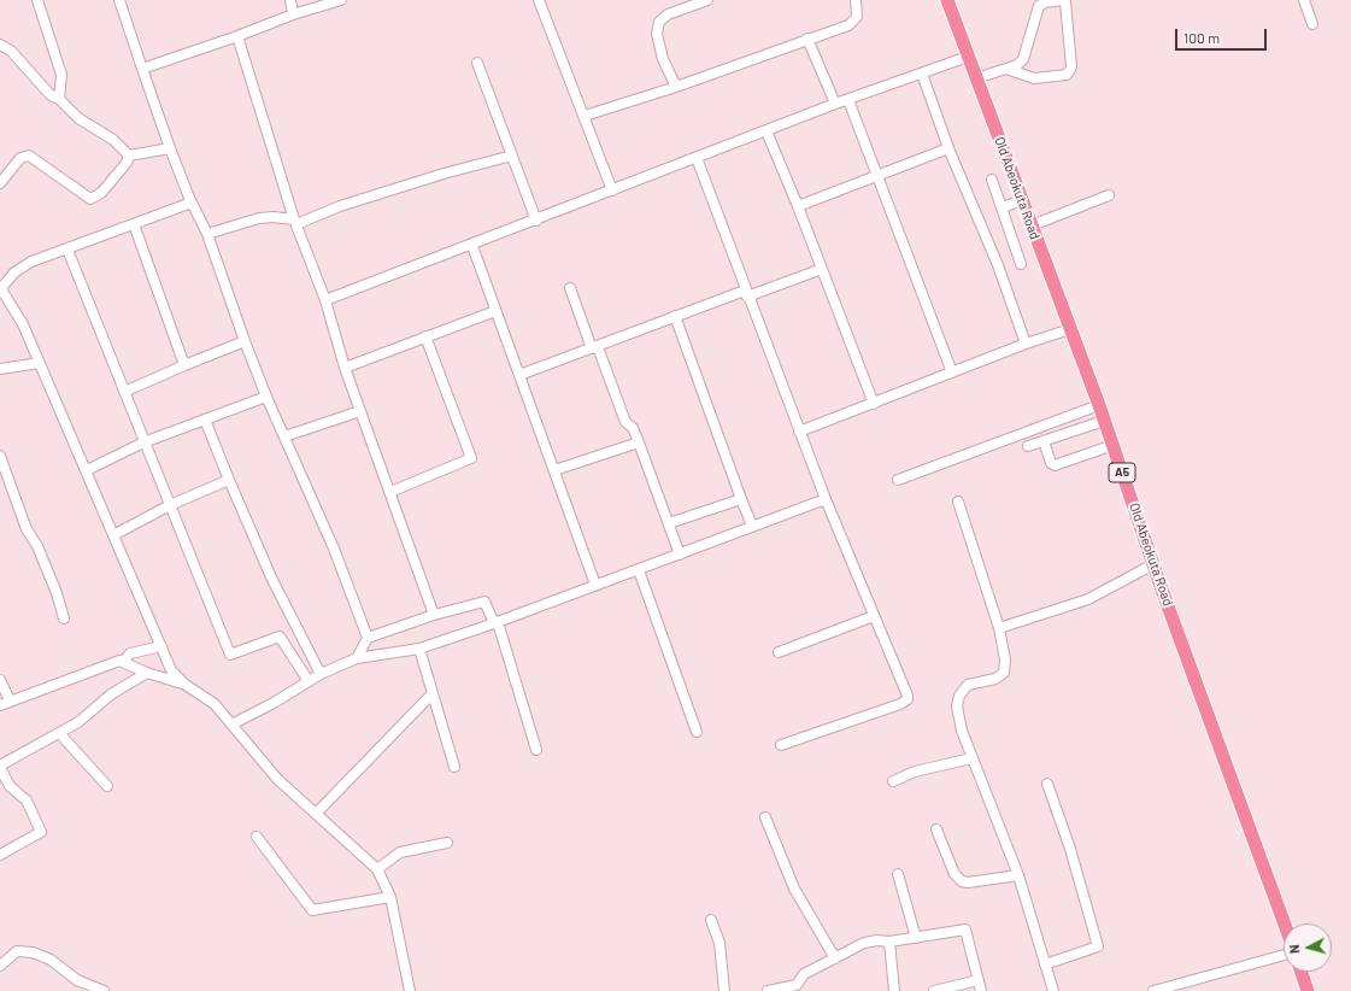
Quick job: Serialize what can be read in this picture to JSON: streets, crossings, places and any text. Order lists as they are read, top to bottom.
{
  "streets": {
    "highway": ["Old Abeokuta Road", "A5"]
  },
  "scale_bar": "100 m",
  "north": "left"
}
